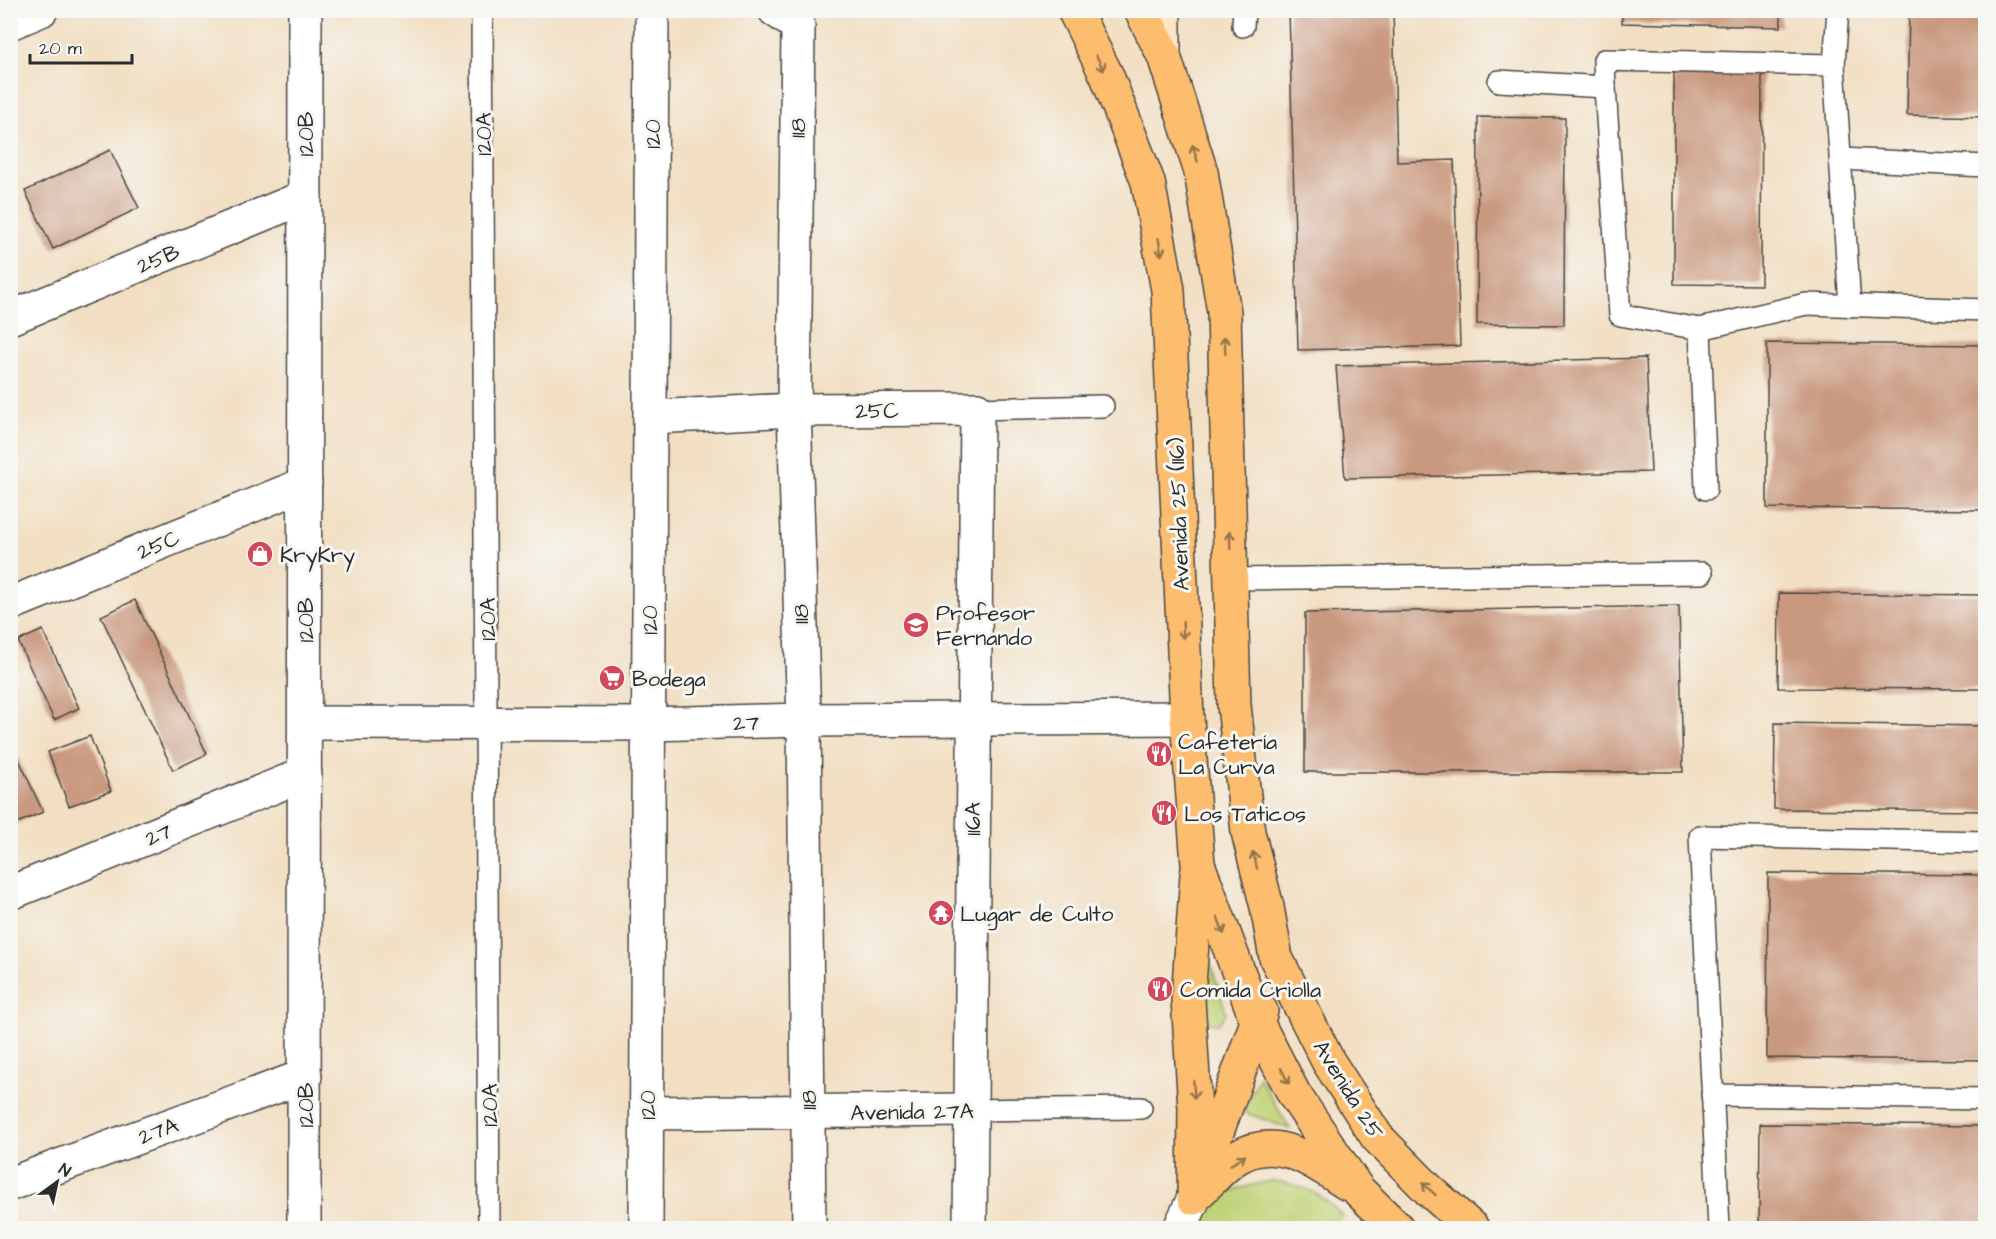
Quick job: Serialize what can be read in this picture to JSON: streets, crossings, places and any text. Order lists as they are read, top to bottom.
{
  "streets": {
    "main road": ["Avenida 25 (116)", "Avenida 25"],
    "street": [
      "118",
      "120B",
      "120",
      "25B",
      "25C",
      "27",
      "116A",
      "Avenida 27A",
      "27A"
    ],
    "lane": ["120A"]
  },
  "crossings": [
    ["118", "25C"],
    ["118", "27"],
    ["118", "Avenida 27A"],
    ["120B", "25B"],
    ["120B", "25C"],
    ["120B", "27"],
    ["120B", "27A"],
    ["120A", "27"],
    ["120", "25C"],
    ["120", "27"],
    ["120", "Avenida 27A"],
    ["25C", "116A"],
    ["Avenida 25 (116)", "27"],
    ["Avenida 25 (116)", "Avenida 25"],
    ["27", "116A"],
    ["116A", "Avenida 27A"]
  ],
  "places": {
    "shop": ["KryKry"],
    "school or university": ["Profesor Fernando"],
    "supermarket": ["Bodega"],
    "restaurant": ["Cafetería La Curva", "Los Taticos", "Comida Criolla"],
    "temple": ["Lugar de Culto"]
  },
  "scale_bar": "20 m",
  "north": "top right"
}
